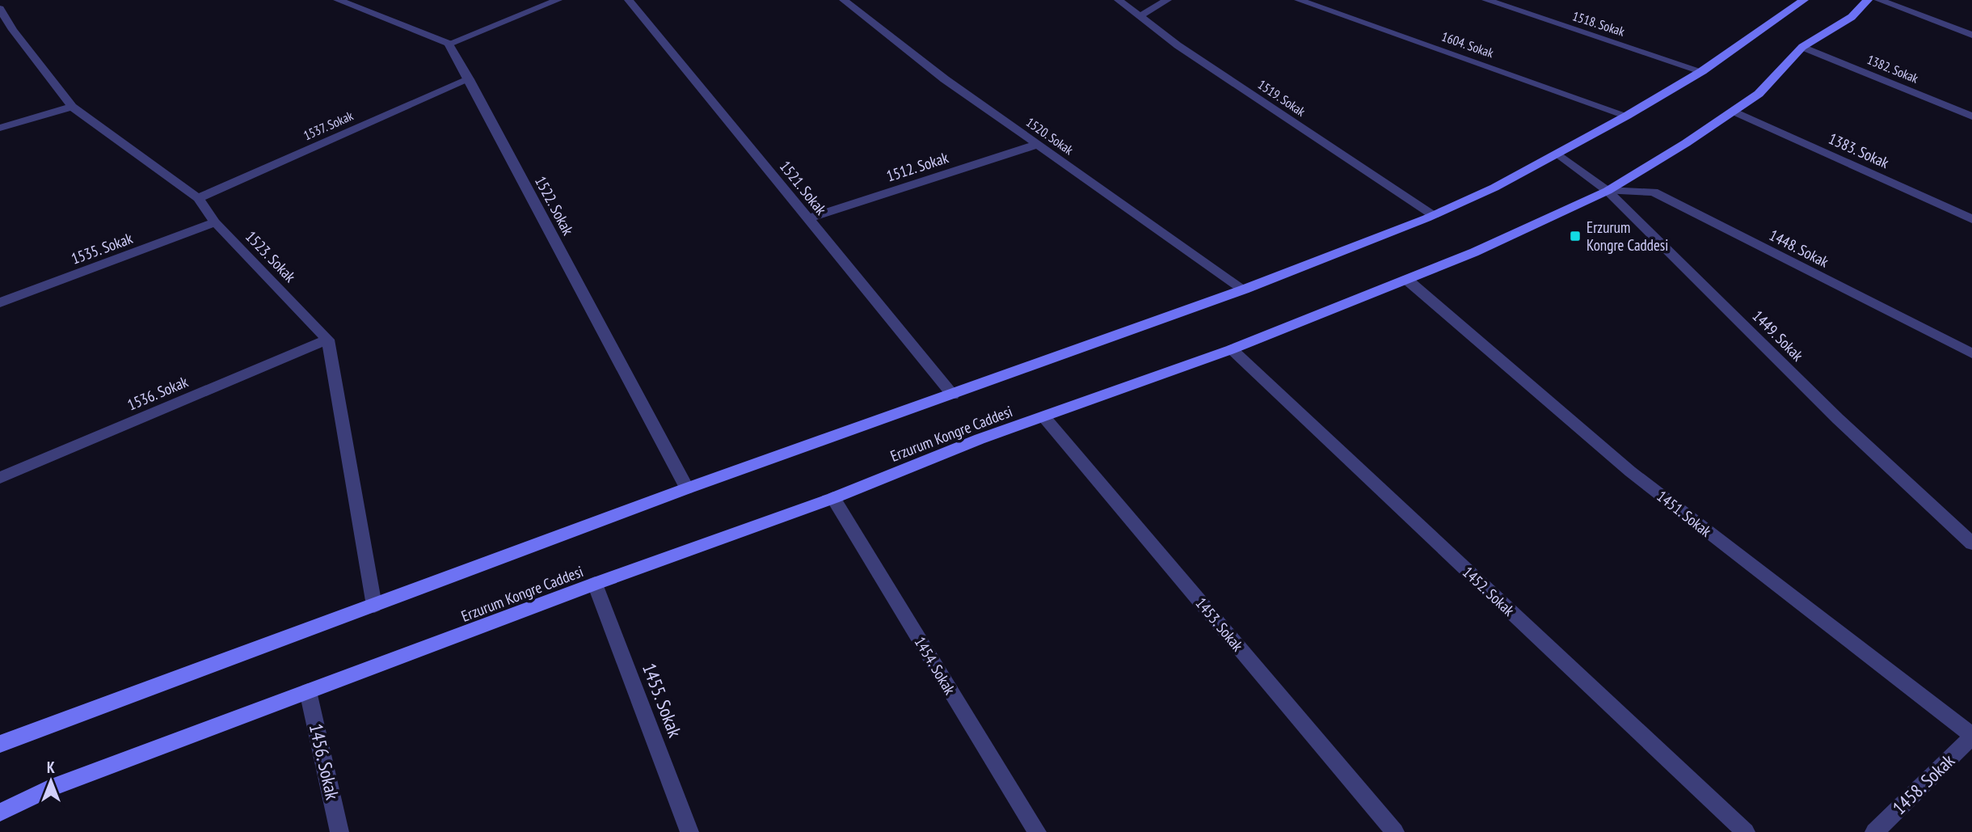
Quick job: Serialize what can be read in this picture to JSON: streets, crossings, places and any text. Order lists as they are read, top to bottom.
{
  "streets": {
    "main road": ["Erzurum Kongre Caddesi"],
    "street": [
      "1518. Sokak",
      "1604. Sokak",
      "1382. Sokak",
      "1519. Sokak",
      "1537. Sokak",
      "1520. Sokak",
      "1383. Sokak",
      "1512. Sokak",
      "1521. Sokak",
      "1522. Sokak",
      "1535. Sokak",
      "1448. Sokak",
      "1523. Sokak",
      "1449. Sokak",
      "1536. Sokak",
      "1451. Sokak",
      "1452. Sokak",
      "1453. Sokak",
      "1454. Sokak",
      "1455. Sokak",
      "1456. Sokak",
      "1458. Sokak"
    ]
  },
  "crossings": [
    ["1382. Sokak", "Erzurum Kongre Caddesi"],
    ["1537. Sokak", "1522. Sokak"],
    ["1537. Sokak", "1523. Sokak"],
    ["1520. Sokak", "1512. Sokak"],
    ["1383. Sokak", "Erzurum Kongre Caddesi"],
    ["1512. Sokak", "1521. Sokak"],
    ["1535. Sokak", "1523. Sokak"],
    ["1448. Sokak", "1449. Sokak"],
    ["1448. Sokak", "Erzurum Kongre Caddesi"],
    ["1523. Sokak", "1536. Sokak"],
    ["1449. Sokak", "Erzurum Kongre Caddesi"],
    ["Erzurum Kongre Caddesi", "1451. Sokak"],
    ["Erzurum Kongre Caddesi", "1452. Sokak"],
    ["Erzurum Kongre Caddesi", "1453. Sokak"],
    ["Erzurum Kongre Caddesi", "1454. Sokak"],
    ["Erzurum Kongre Caddesi", "1455. Sokak"],
    ["Erzurum Kongre Caddesi", "1456. Sokak"],
    ["1451. Sokak", "1458. Sokak"]
  ],
  "places": {
    "transit": ["Erzurum Kongre Caddesi"]
  },
  "north": "top"
}
